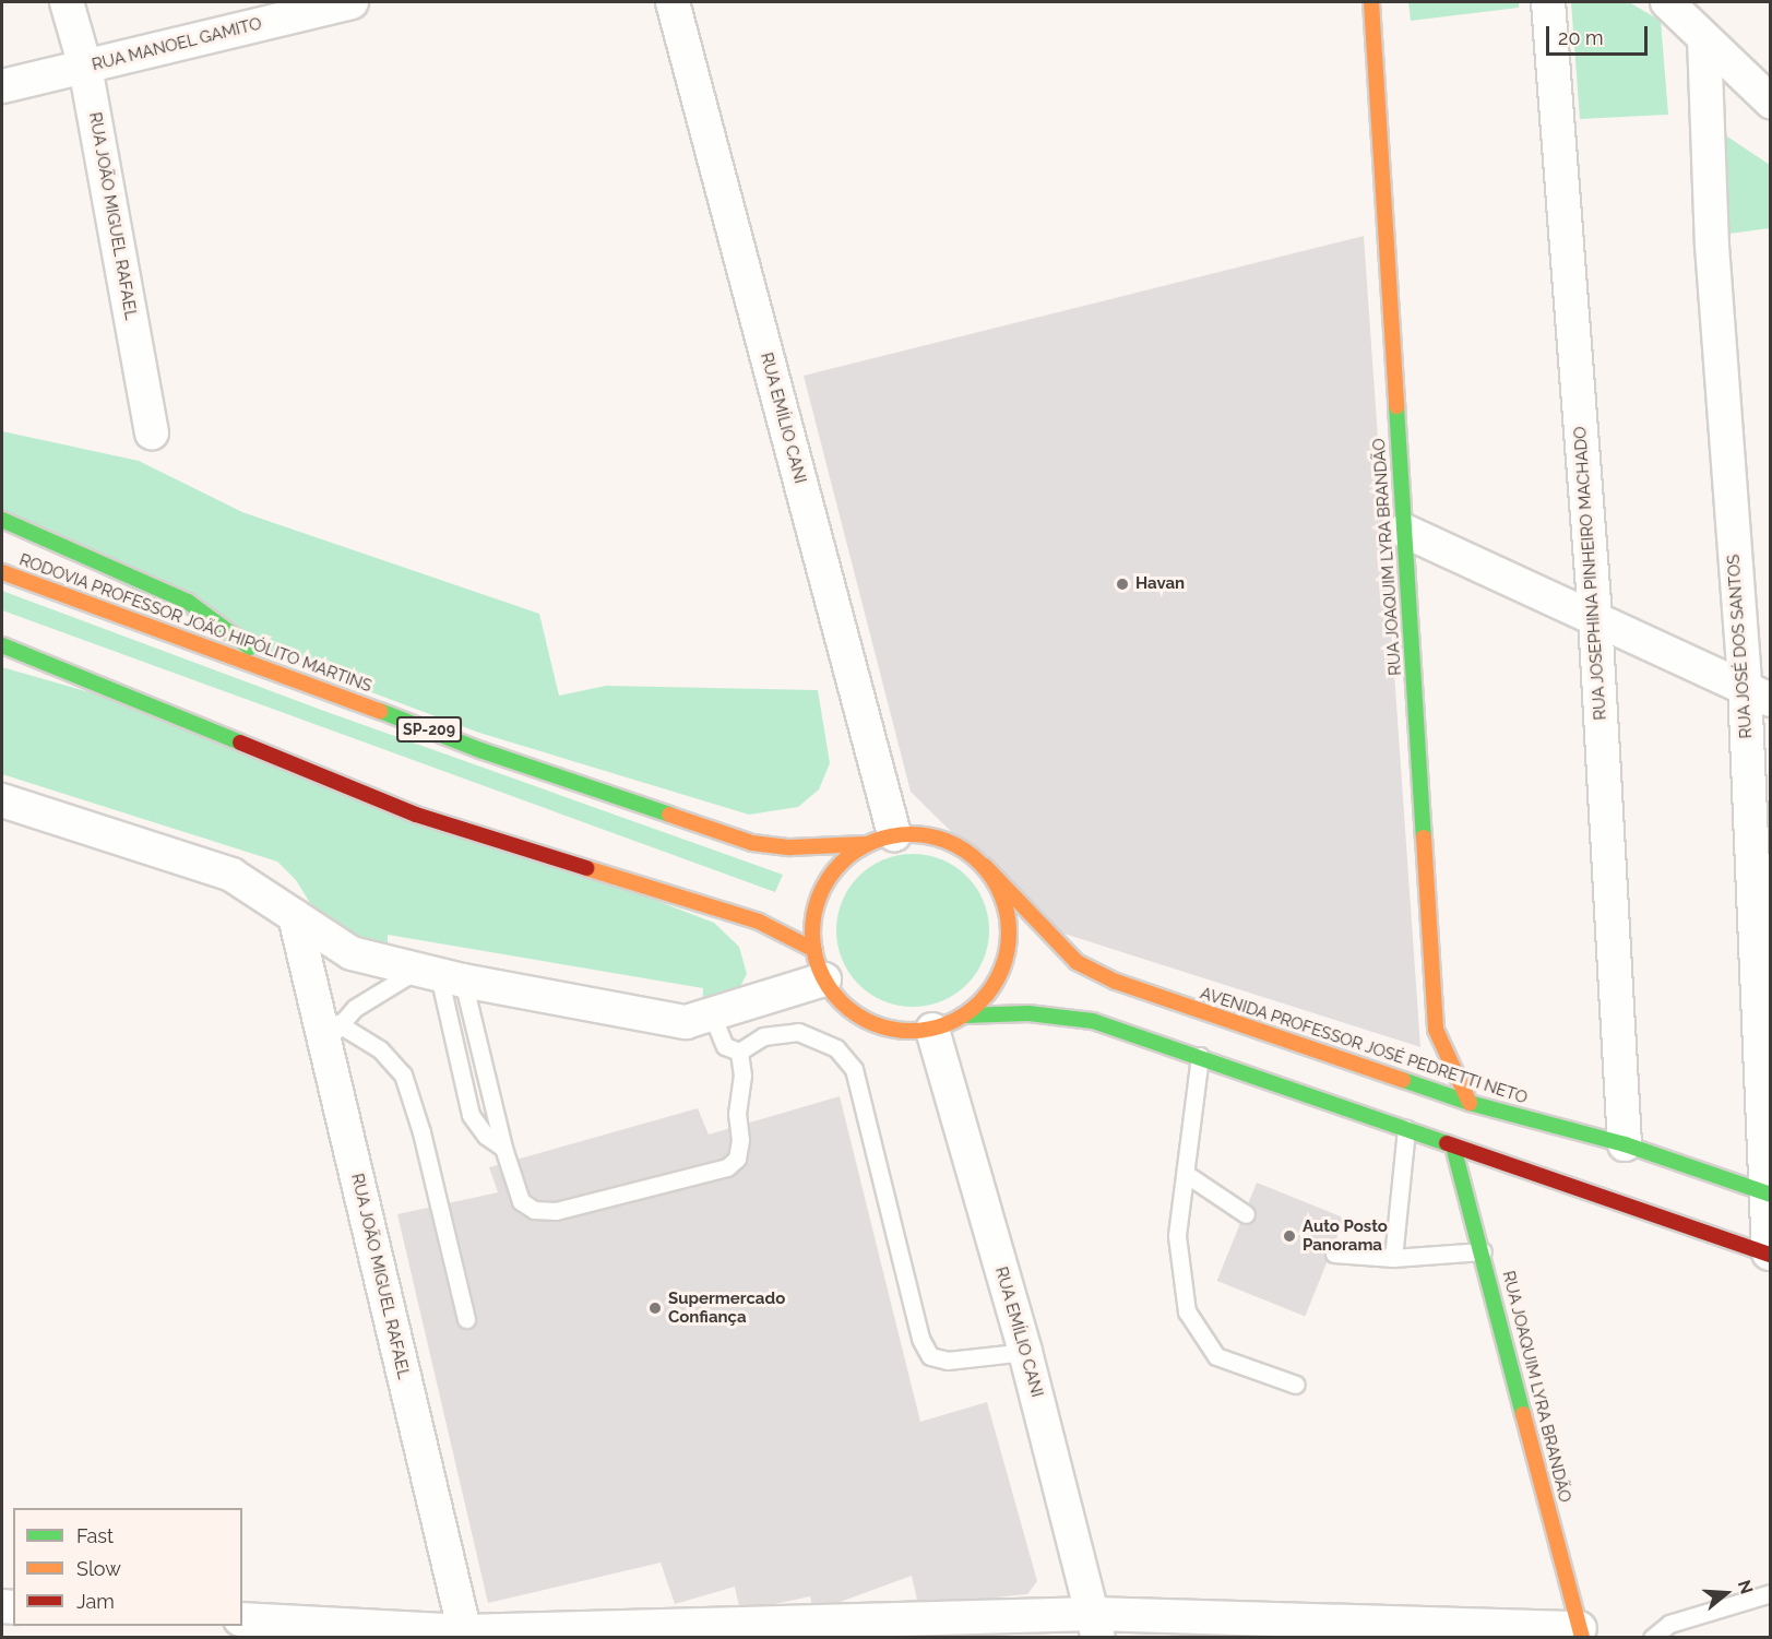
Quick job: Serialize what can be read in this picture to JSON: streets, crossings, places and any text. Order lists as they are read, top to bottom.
{
  "streets": {
    "main road": [
      "RUA JOAQUIM LYRA BRANDÃO",
      "RODOVIA PROFESSOR JOÃO HIPÓLITO MARTINS",
      "SP-209",
      "AVENIDA PROFESSOR JOSÉ PEDRETTI NETO"
    ],
    "street": [
      "RUA MANOEL GAMITO",
      "RUA JOÃO MIGUEL RAFAEL",
      "RUA EMÍLIO CANI",
      "RUA JOSEPHINA PINHEIRO MACHADO",
      "RUA JOSÉ DOS SANTOS"
    ]
  },
  "crossings": [
    ["RUA MANOEL GAMITO", "RUA JOÃO MIGUEL RAFAEL"],
    ["RUA EMÍLIO CANI", "RODOVIA PROFESSOR JOÃO HIPÓLITO MARTINS"],
    ["RUA EMÍLIO CANI", "AVENIDA PROFESSOR JOSÉ PEDRETTI NETO"],
    ["RUA JOAQUIM LYRA BRANDÃO", "AVENIDA PROFESSOR JOSÉ PEDRETTI NETO"],
    ["RUA JOSEPHINA PINHEIRO MACHADO", "AVENIDA PROFESSOR JOSÉ PEDRETTI NETO"],
    ["RODOVIA PROFESSOR JOÃO HIPÓLITO MARTINS", "AVENIDA PROFESSOR JOSÉ PEDRETTI NETO"],
    ["RUA JOSÉ DOS SANTOS", "AVENIDA PROFESSOR JOSÉ PEDRETTI NETO"]
  ],
  "places": ["Havan", "Auto Posto Panorama", "Supermercado Confiança"],
  "legend": ["Fast", "Slow", "Jam"],
  "scale_bar": "20 m",
  "north": "right"
}
